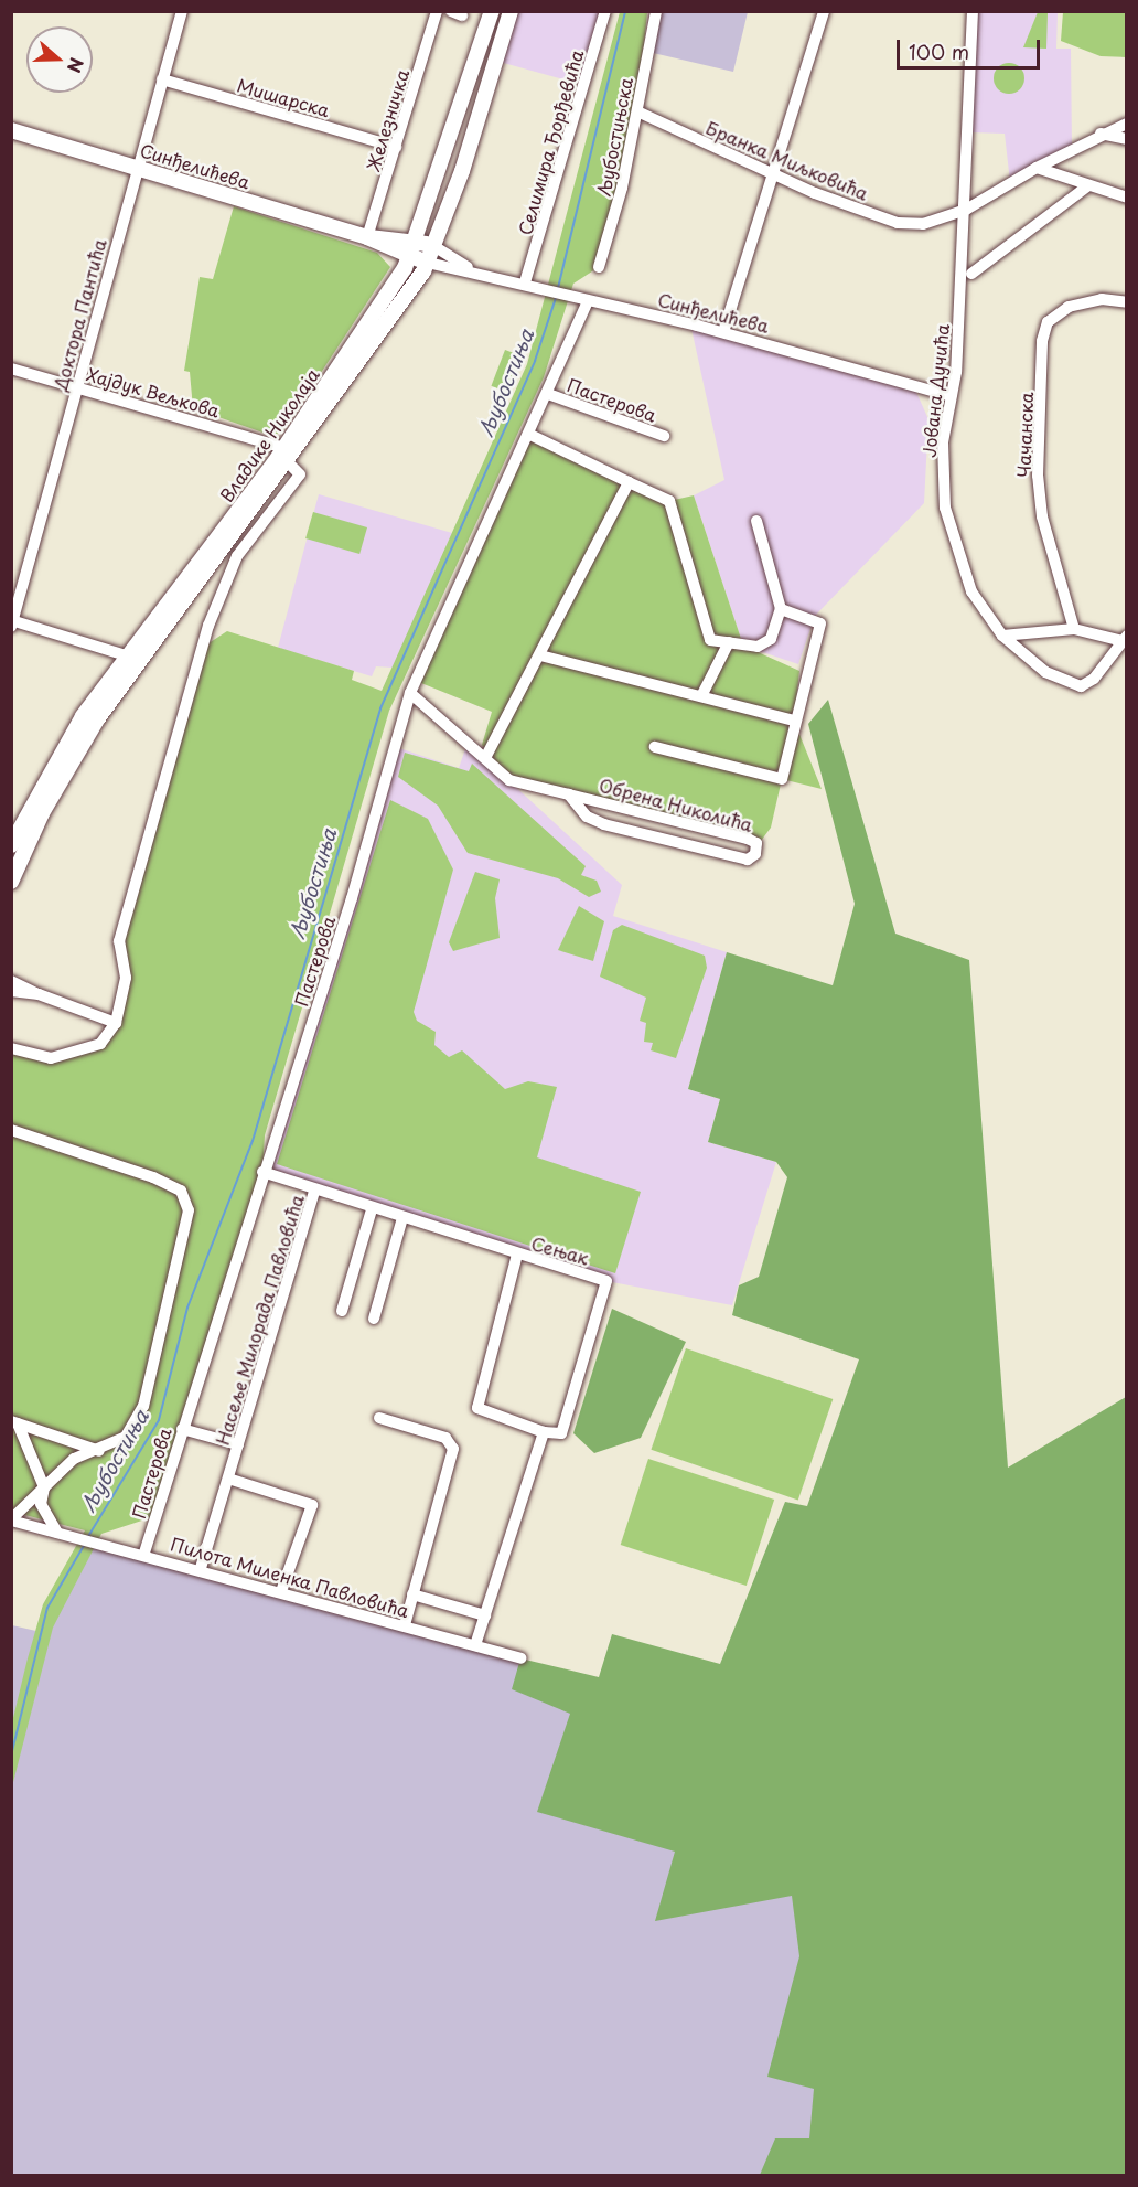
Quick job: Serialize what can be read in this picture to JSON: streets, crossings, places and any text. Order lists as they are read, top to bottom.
{
  "streets": {
    "main road": ["Синђелићева", "Владике Николаја"],
    "street": [
      "Мишарска",
      "Железничка",
      "Љубостињска",
      "Селимира Ђорђевића",
      "Бранка Миљковића",
      "Доктора Пантића",
      "Јована Дучића",
      "Хајдук Вељкова",
      "Пастерова",
      "Чачанска",
      "Обрена Николића",
      "Сењак",
      "Насеље Милорада Павловића",
      "Пилота Миленка Павловића"
    ]
  },
  "crossings": [
    ["Мишарска", "Железничка"],
    ["Мишарска", "Доктора Пантића"],
    ["Железничка", "Синђелићева"],
    ["Љубостињска", "Бранка Миљковића"],
    ["Селимира Ђорђевића", "Синђелићева"],
    ["Бранка Миљковића", "Јована Дучића"],
    ["Синђелићева", "Доктора Пантића"],
    ["Синђелићева", "Јована Дучића"],
    ["Синђелићева", "Пастерова"],
    ["Синђелићева", "Владике Николаја"],
    ["Доктора Пантића", "Хајдук Вељкова"],
    ["Хајдук Вељкова", "Владике Николаја"],
    ["Пастерова", "Обрена Николића"],
    ["Пастерова", "Пилота Миленка Павловића"],
    ["Сењак", "Насеље Милорада Павловића"],
    ["Насеље Милорада Павловића", "Пилота Миленка Павловића"]
  ],
  "water": ["Љубостиња"],
  "scale_bar": "100 m",
  "north": "right"
}
